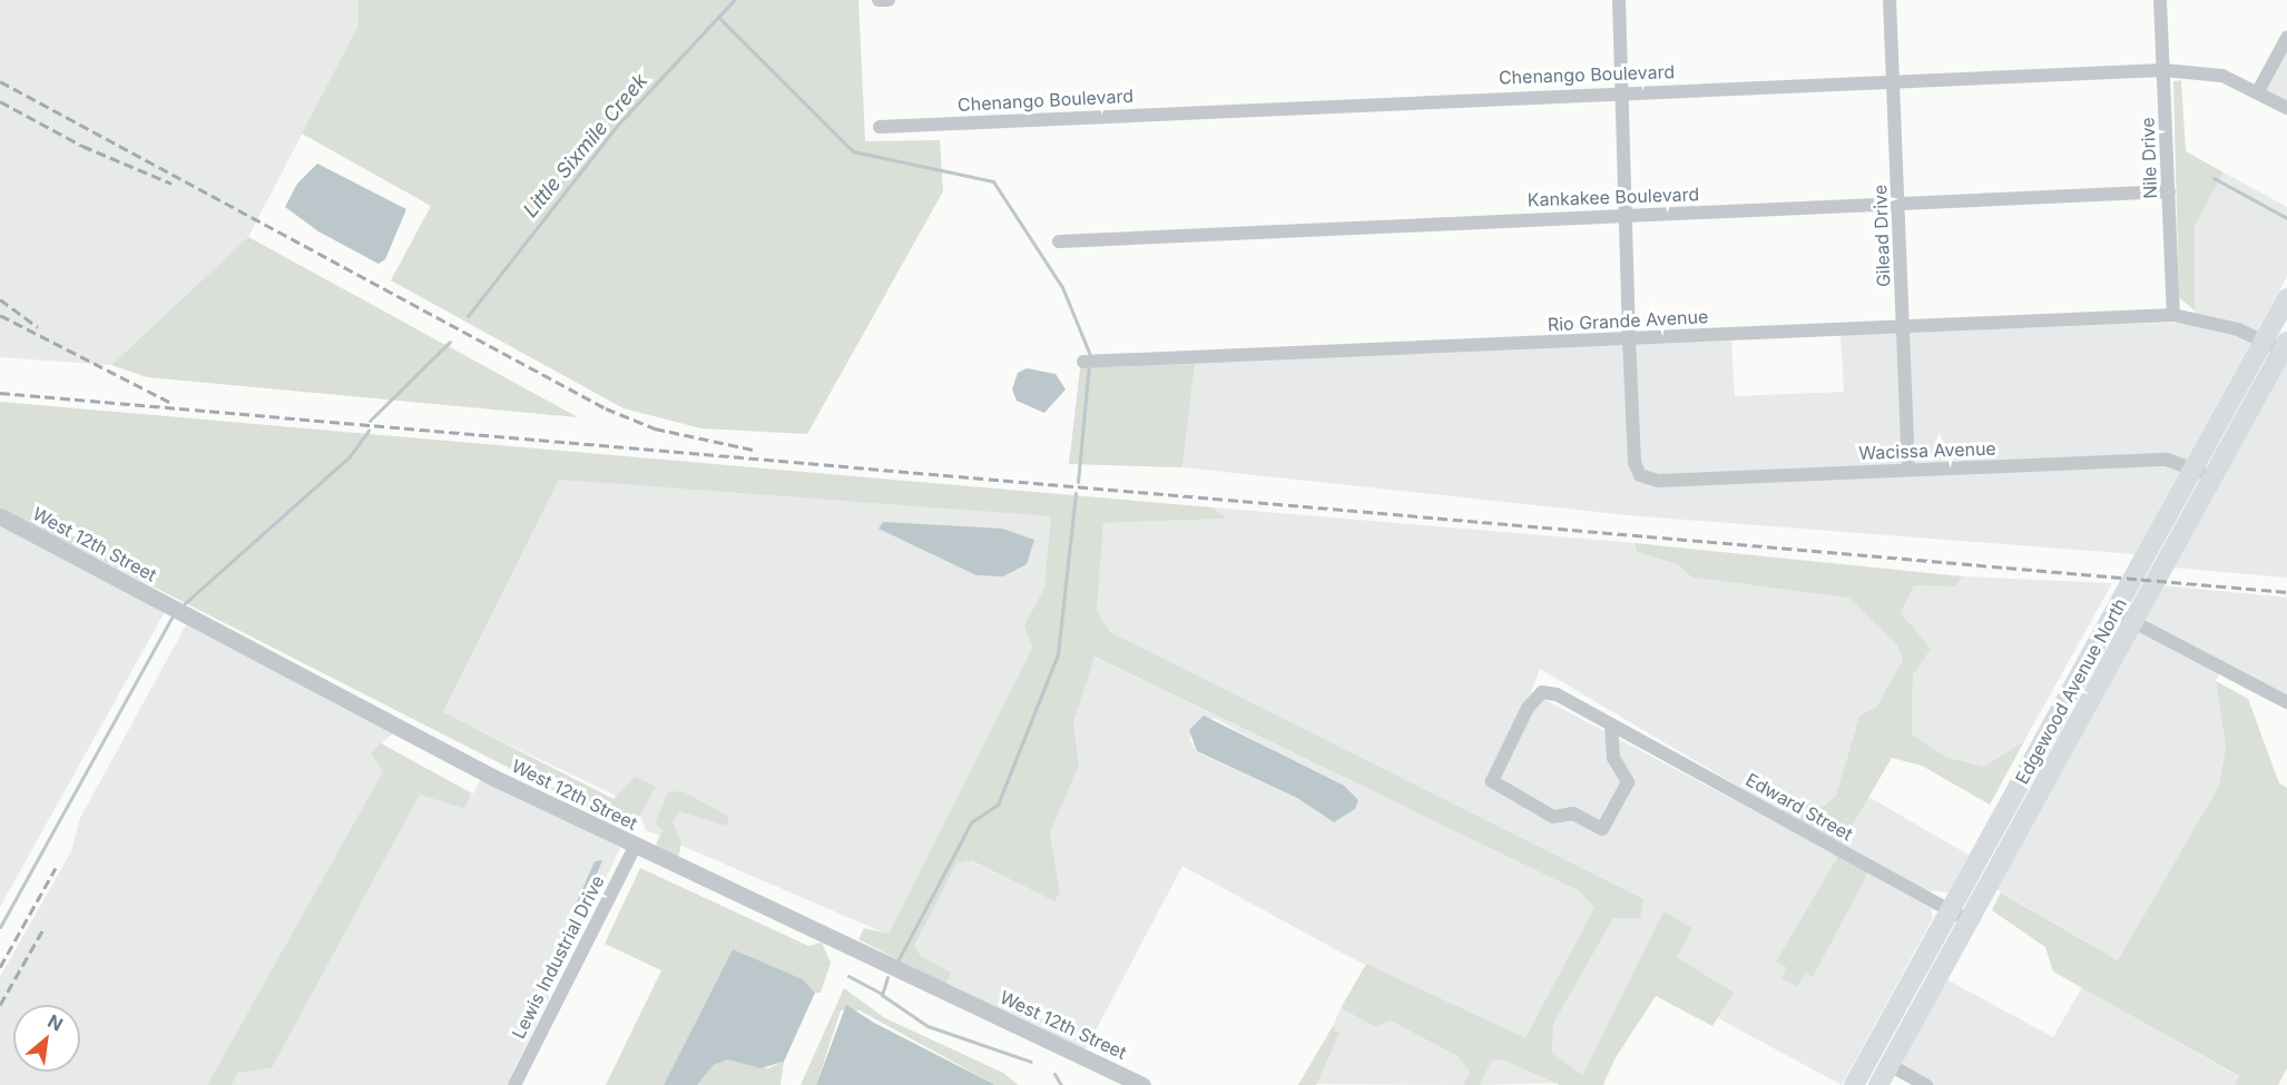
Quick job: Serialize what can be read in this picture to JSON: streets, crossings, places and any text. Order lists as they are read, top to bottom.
{
  "streets": {
    "main road": ["Edgewood Avenue North"],
    "street": [
      "Chenango Boulevard",
      "Nile Drive",
      "Kankakee Boulevard",
      "Gilead Drive",
      "Rio Grande Avenue",
      "Wacissa Avenue",
      "West 12th Street",
      "Edward Street",
      "Lewis Industrial Drive"
    ]
  },
  "crossings": [
    ["Chenango Boulevard", "Nile Drive"],
    ["Chenango Boulevard", "Gilead Drive"],
    ["Nile Drive", "Kankakee Boulevard"],
    ["Nile Drive", "Rio Grande Avenue"],
    ["Kankakee Boulevard", "Gilead Drive"],
    ["Gilead Drive", "Rio Grande Avenue"],
    ["Gilead Drive", "Wacissa Avenue"],
    ["Rio Grande Avenue", "Wacissa Avenue"],
    ["Rio Grande Avenue", "Edgewood Avenue North"],
    ["Wacissa Avenue", "Edgewood Avenue North"],
    ["West 12th Street", "Lewis Industrial Drive"],
    ["Edgewood Avenue North", "Edward Street"]
  ],
  "water": ["Little Sixmile Creek"],
  "north": "top right"
}
